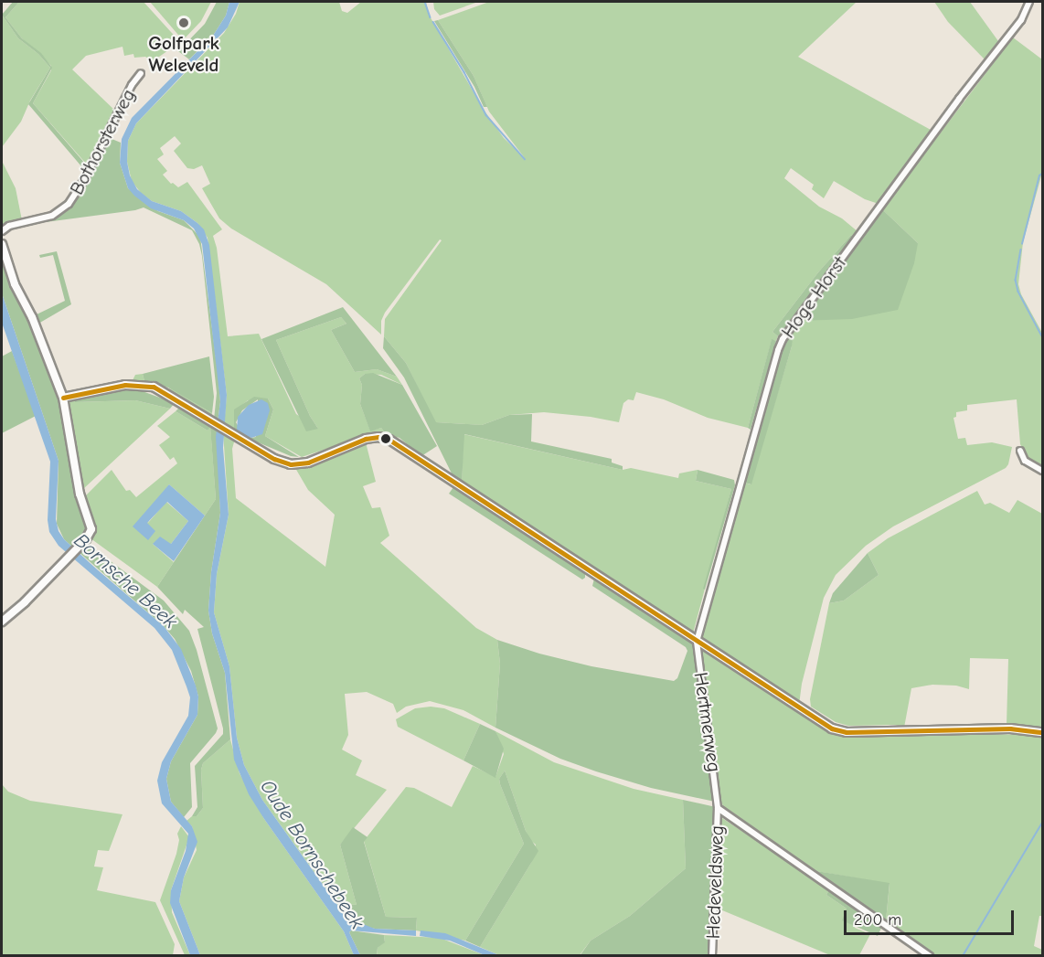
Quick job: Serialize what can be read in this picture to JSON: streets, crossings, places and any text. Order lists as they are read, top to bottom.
{
  "streets": {
    "street": [
      "Bothorsterweg",
      "Hoge Horst",
      "Hertmerweg",
      "Hedeveldsweg"
    ]
  },
  "crossings": [
    ["Hoge Horst", "Hertmerweg"],
    ["Hertmerweg", "Hedeveldsweg"]
  ],
  "water": ["Bornsche Beek", "Oude Bornschebeek"],
  "places": ["Golfpark Weleveld"],
  "scale_bar": "200 m"
}
